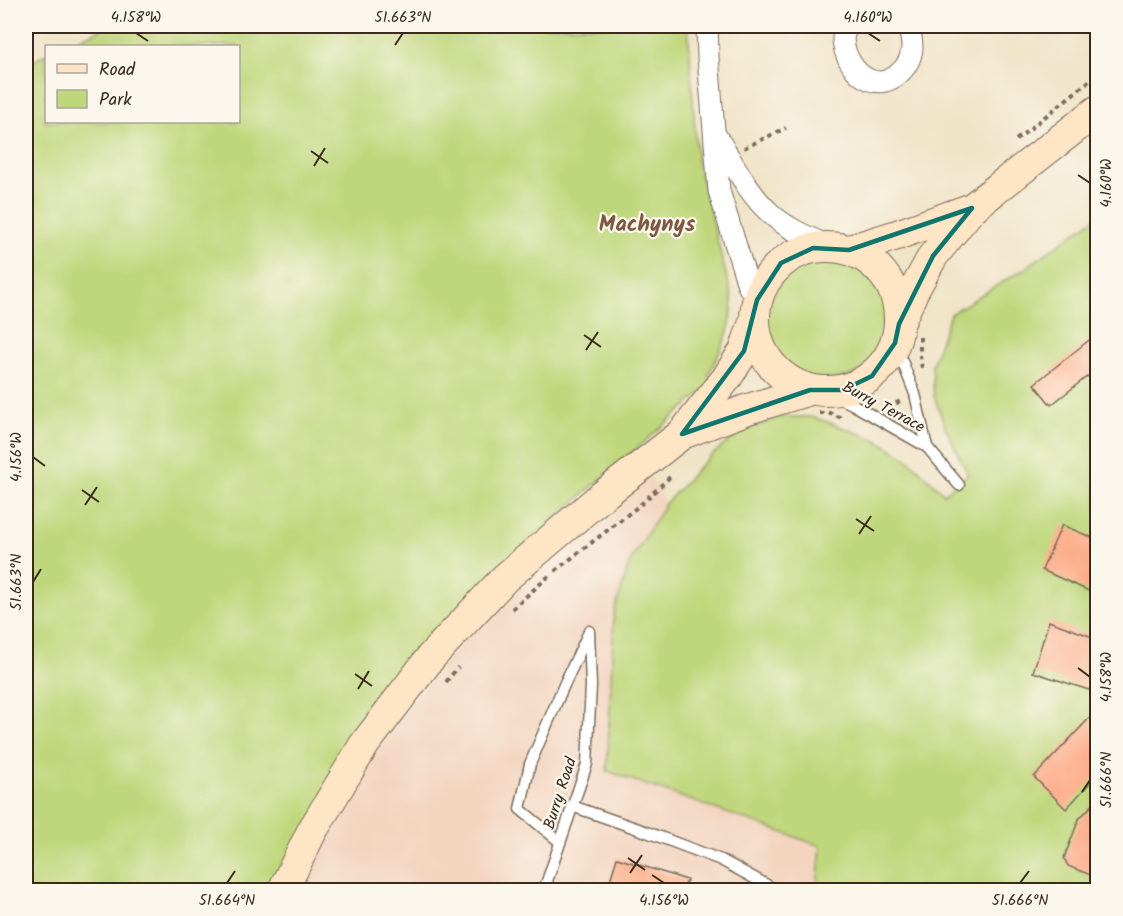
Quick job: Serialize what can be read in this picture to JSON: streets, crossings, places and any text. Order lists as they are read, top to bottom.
{
  "streets": {
    "lane": ["Burry Terrace", "Burry Road"]
  },
  "districts": ["Machynys"],
  "legend": ["Road", "Park"],
  "coordinates": [
    "4.158°W",
    "51.663°N",
    "4.160°W",
    "4.156°W",
    "51.666°N",
    "51.664°N"
  ]
}
